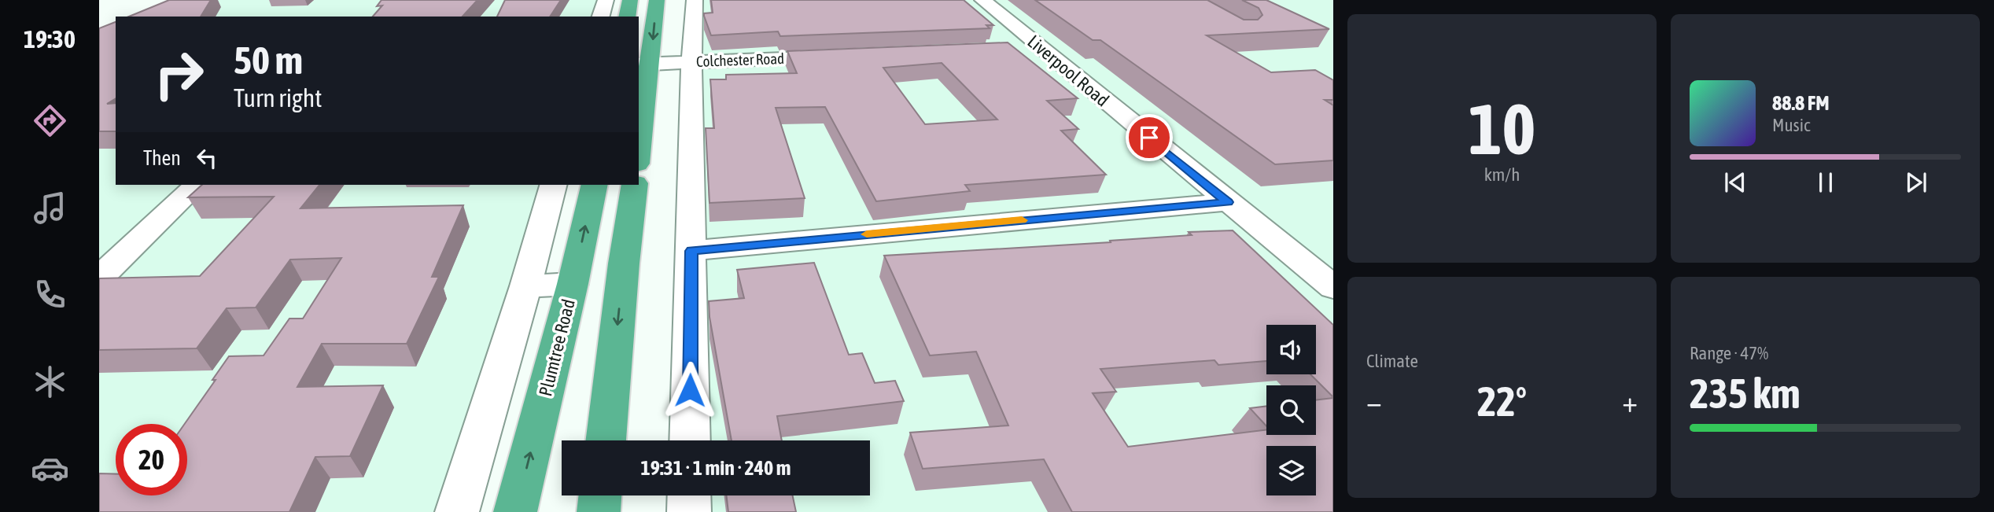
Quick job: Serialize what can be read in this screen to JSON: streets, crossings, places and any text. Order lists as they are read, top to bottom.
{
  "streets": {
    "highway": ["Plumtree Road"],
    "street": ["Colchester Road", "Liverpool Road"]
  },
  "page": {
    "tabs": "19:30",
    "tile": [
      ["10", "km/h"],
      "Climate",
      ["Range · 47%", "235 km"]
    ],
    "turn": ["50 m", "Turn right"],
    "song": ["88.8 FM", "Music"],
    "then": "Then",
    "heat": ["−", "22°", "+"],
    "limit": "20",
    "trip": "19:31 · 1 min · 240 m"
  }
}
